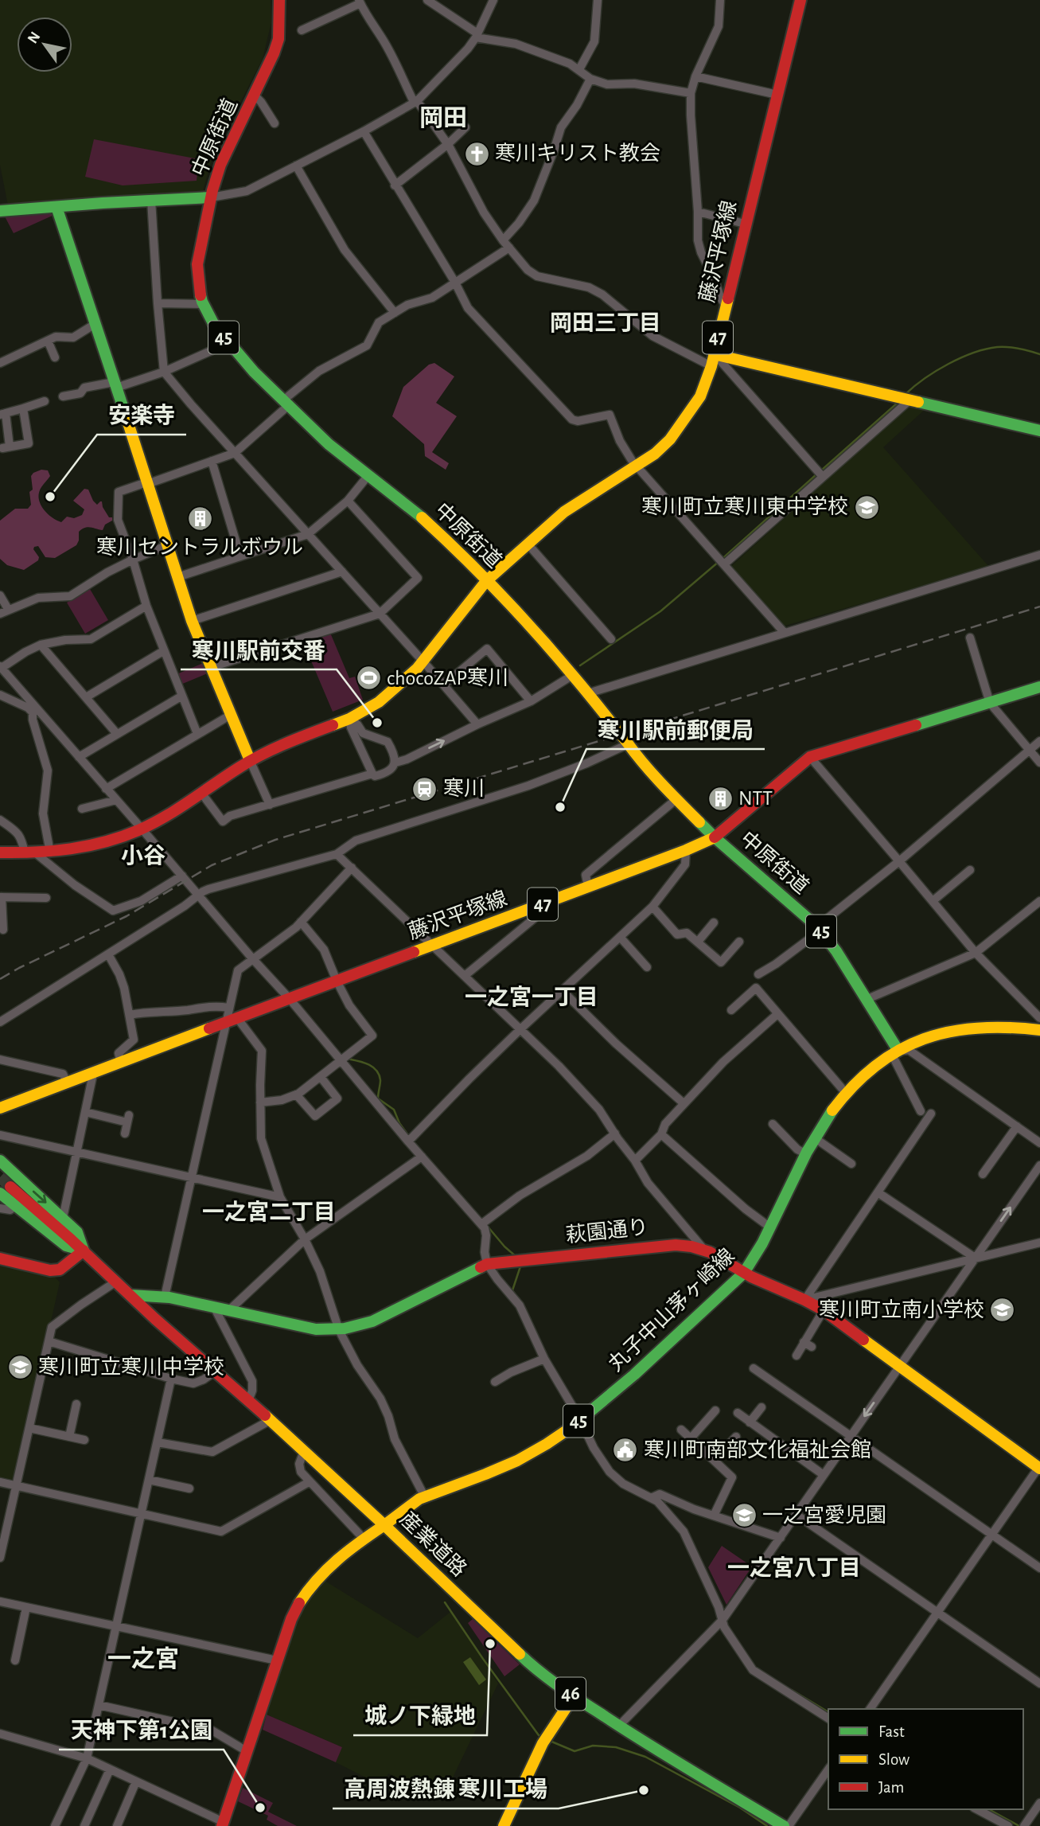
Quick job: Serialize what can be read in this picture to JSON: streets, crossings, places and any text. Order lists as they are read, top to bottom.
{
  "streets": {
    "main road": [
      "中原街道",
      "藤沢平塚線",
      "45",
      "47",
      "萩園通り",
      "丸子中山茅ヶ崎線",
      "産業道路",
      "46"
    ]
  },
  "crossings": [
    ["中原街道", "藤沢平塚線"],
    ["中原街道", "丸子中山茅ヶ崎線"],
    ["藤沢平塚線", "47"],
    ["萩園通り", "丸子中山茅ヶ崎線"],
    ["萩園通り", "産業道路"],
    ["丸子中山茅ヶ崎線", "産業道路"],
    ["産業道路", "46"]
  ],
  "districts": [
    "岡田",
    "岡田三丁目",
    "小谷",
    "一之宮一丁目",
    "一之宮二丁目",
    "一之宮八丁目",
    "一之宮"
  ],
  "places": {
    "church": ["寒川キリスト教会"],
    "other": [
      "安楽寺",
      "寒川駅前交番",
      "寒川駅前郵便局",
      "城ノ下緑地",
      "高周波熱錬 寒川工場",
      "天神下第1公園"
    ],
    "school or university": [
      "寒川町立寒川東中学校",
      "寒川町立南小学校",
      "寒川町立寒川中学校",
      "一之宮愛児園"
    ],
    "building": ["寒川セントラルボウル", "NTT"],
    "sports": ["chocoZAP寒川"],
    "station": ["寒川"],
    "public building": ["寒川町南部文化福祉会館"]
  },
  "legend": ["Fast", "Slow", "Jam"],
  "north": "top left"
}
